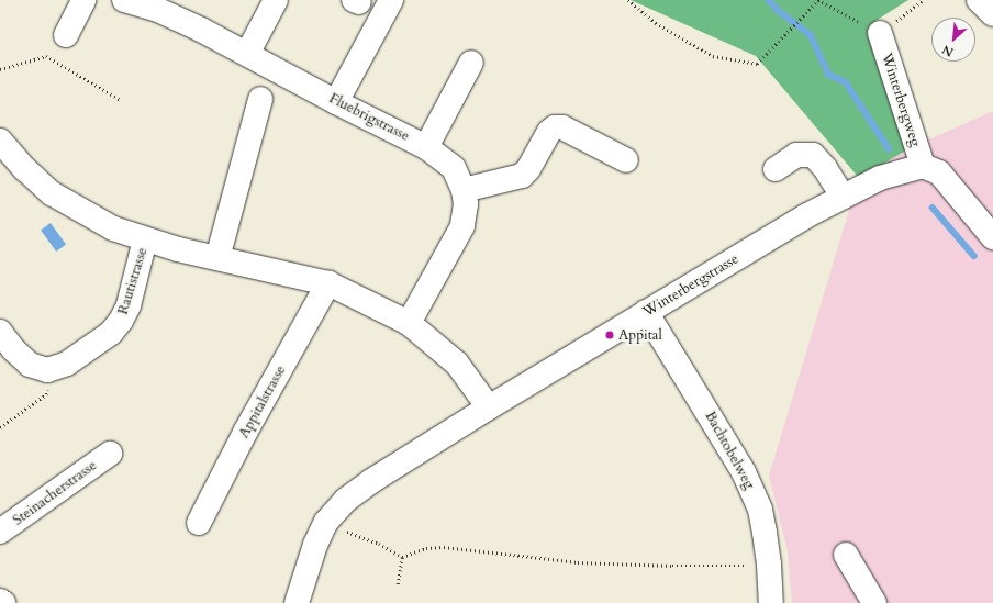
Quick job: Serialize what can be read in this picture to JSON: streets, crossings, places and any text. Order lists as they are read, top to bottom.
{
  "streets": {
    "street": [
      "Winterbergweg",
      "Fluebrigstrasse",
      "Rautistrasse",
      "Winterbergstrasse",
      "Appitalstrasse",
      "Bachtobelweg",
      "Steinacherstrasse"
    ]
  },
  "crossings": [
    ["Winterbergweg", "Winterbergstrasse"],
    ["Winterbergstrasse", "Bachtobelweg"]
  ],
  "places": ["Appital"],
  "north": "bottom left"
}
